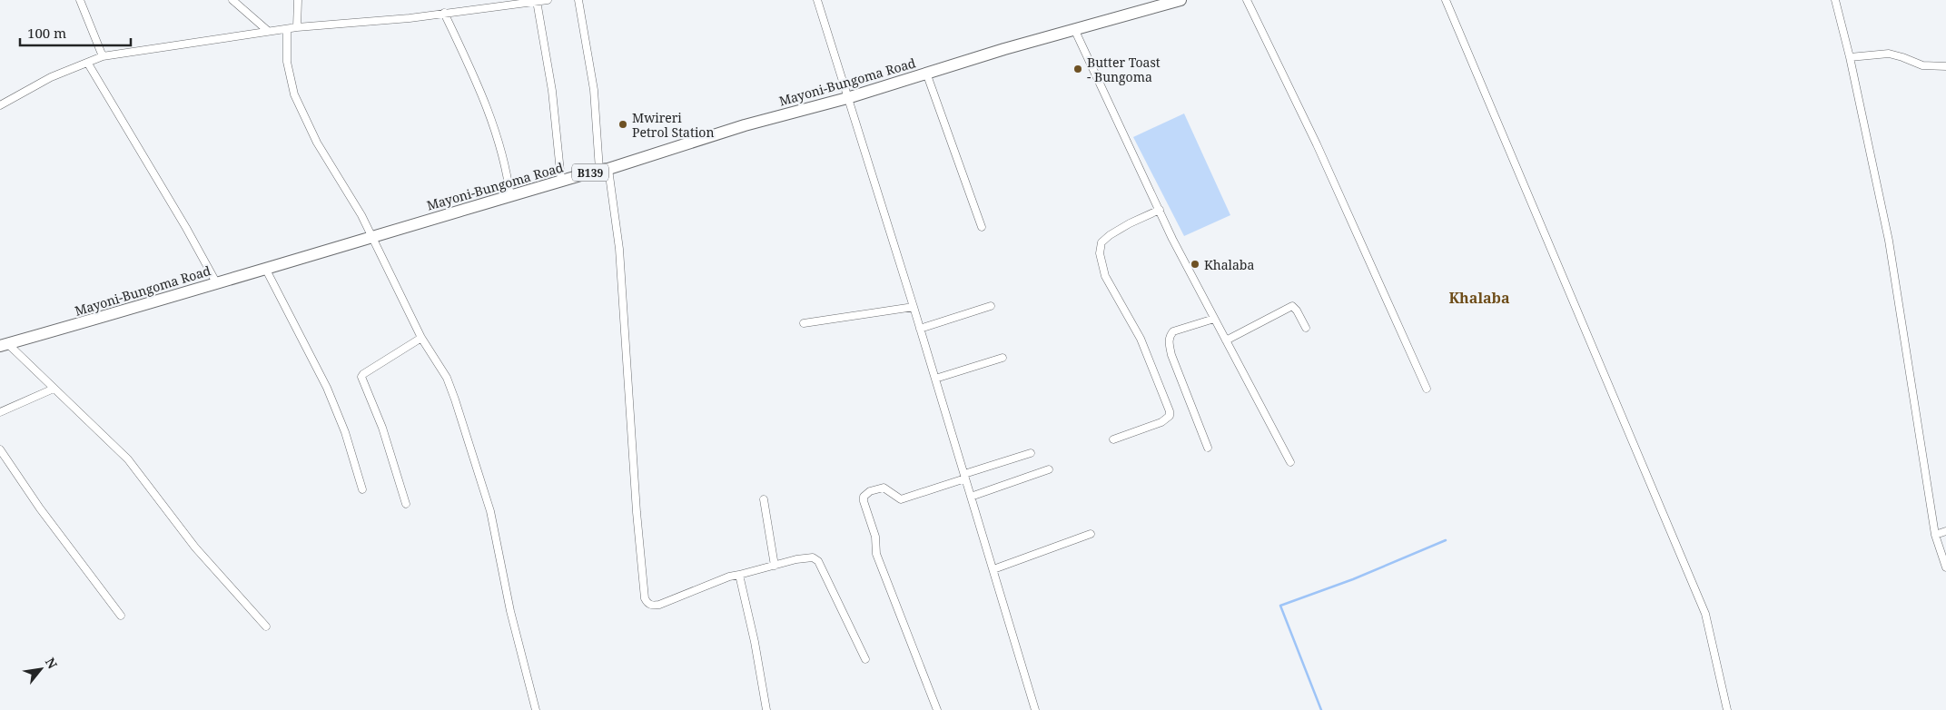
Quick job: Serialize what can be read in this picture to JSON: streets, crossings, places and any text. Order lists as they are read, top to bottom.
{
  "streets": {
    "main road": ["Mayoni-Bungoma Road", "B139"]
  },
  "districts": ["Khalaba"],
  "places": ["Butter Toast - Bungoma", "Mwireri Petrol Station", "Khalaba"],
  "scale_bar": "100 m",
  "north": "top right"
}
